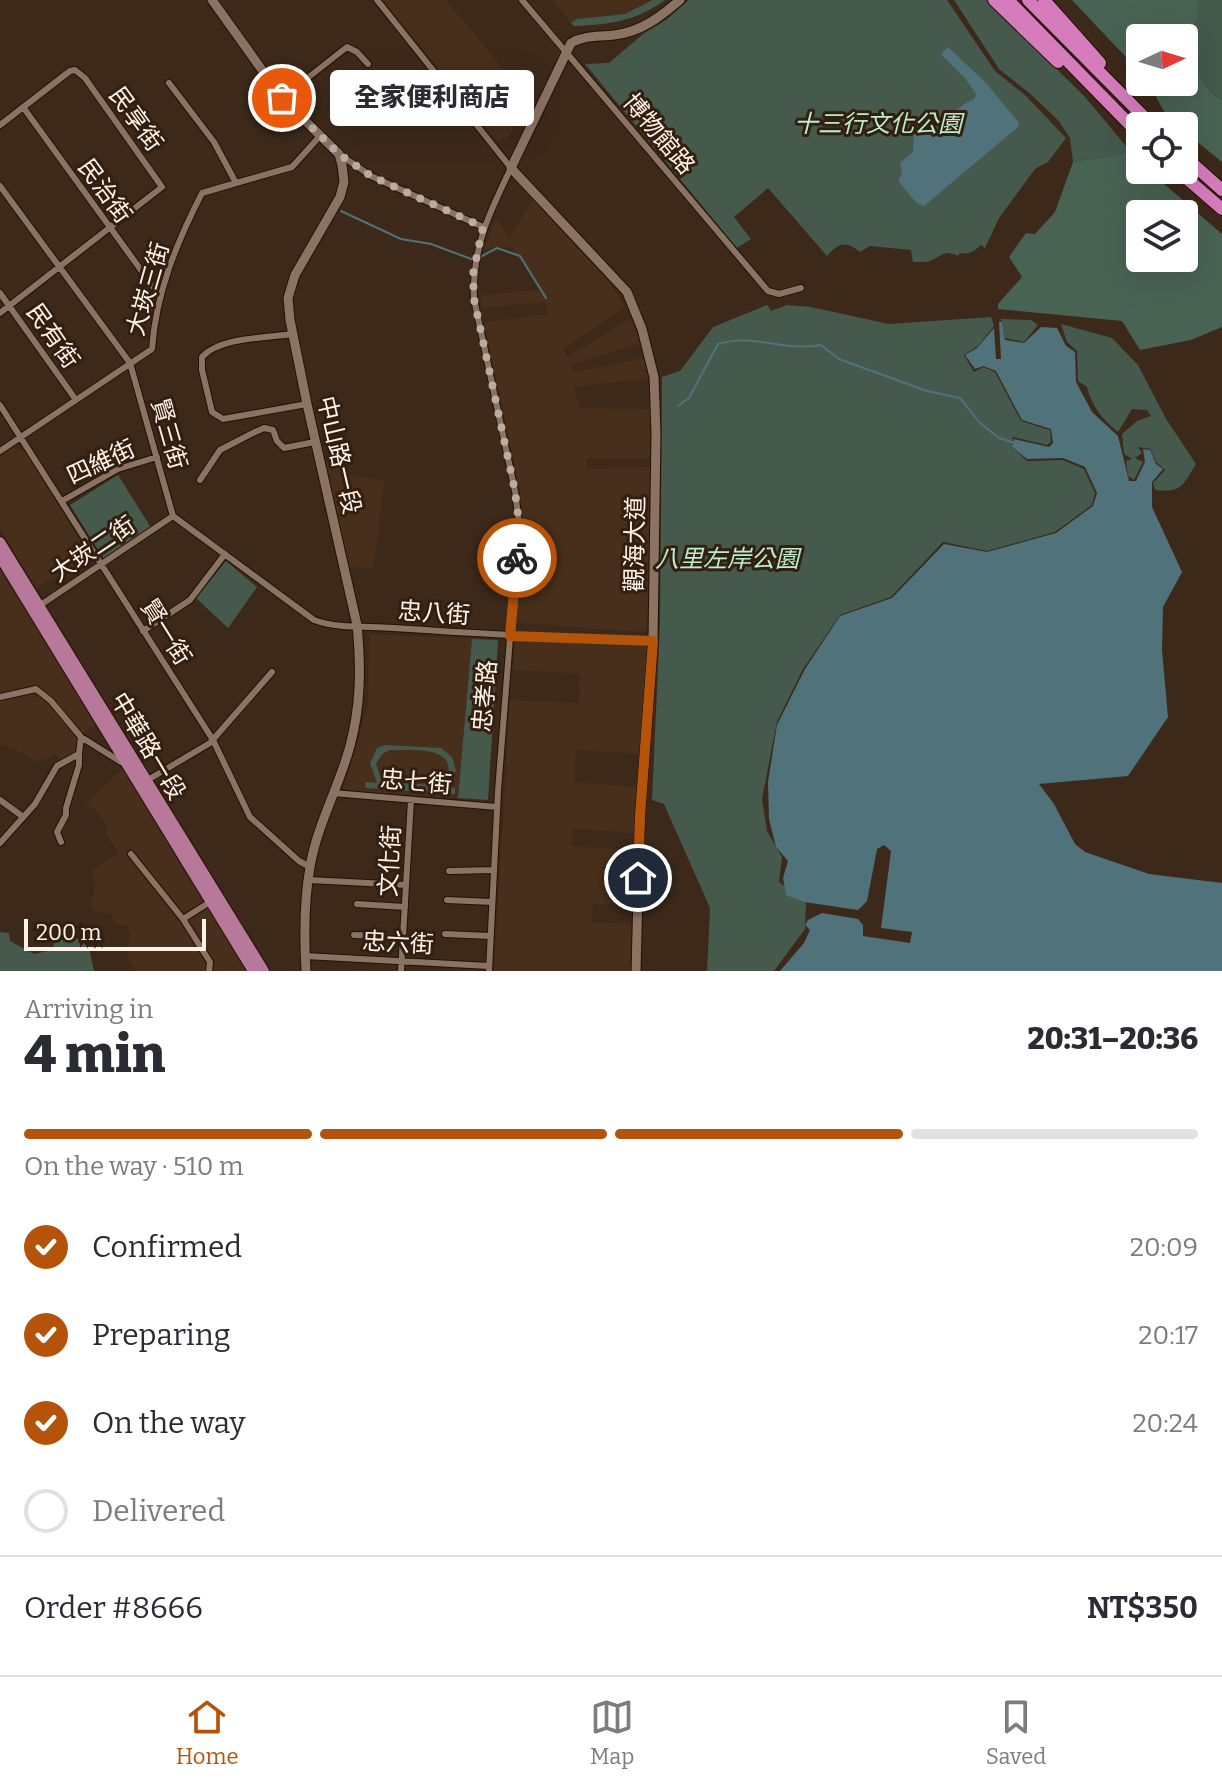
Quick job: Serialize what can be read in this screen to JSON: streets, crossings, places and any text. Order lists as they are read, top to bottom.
{
  "streets": {
    "main road": ["中華路一段"],
    "street": [
      "民享街",
      "博物館路",
      "民治街",
      "大崁三街",
      "民有街",
      "賢三街",
      "中山路一段",
      "四維街",
      "觀海大道",
      "大崁二街",
      "忠八街",
      "賢一街",
      "忠孝路",
      "忠七街",
      "文化街",
      "忠六街"
    ]
  },
  "crossings": [
    ["民享街", "民治街"],
    ["博物館路", "忠孝路"],
    ["民治街", "大崁三街"],
    ["大崁三街", "民有街"],
    ["大崁三街", "賢三街"],
    ["大崁三街", "賢一街"],
    ["賢三街", "四維街"],
    ["賢三街", "大崁二街"],
    ["中山路一段", "忠八街"],
    ["中山路一段", "賢一街"],
    ["中山路一段", "忠七街"],
    ["中山路一段", "忠六街"],
    ["四維街", "賢一街"],
    ["觀海大道", "忠八街"],
    ["觀海大道", "忠孝路"],
    ["大崁二街", "賢一街"],
    ["大崁二街", "中華路一段"],
    ["忠八街", "忠孝路"],
    ["忠孝路", "忠七街"],
    ["忠孝路", "忠六街"],
    ["忠七街", "文化街"],
    ["文化街", "忠六街"]
  ],
  "parks": ["十三行文化公園", "八里左岸公園"],
  "places": ["全家便利商店"],
  "scale_bar": "200 m",
  "north": "right",
  "page": {
    "bubble": "全家便利商店",
    "scale": "200 m",
    "heading": ["4 min", "Arriving in", "20:31–20:36"],
    "panel": ["Order #8666", "NT$350"],
    "bar": "On the way · 510 m",
    "list": [
      ["Confirmed", "20:09"],
      ["Preparing", "20:17"],
      ["On the way", "20:24"],
      "Delivered"
    ],
    "tabs": ["Home", "Map", "Saved"]
  }
}
